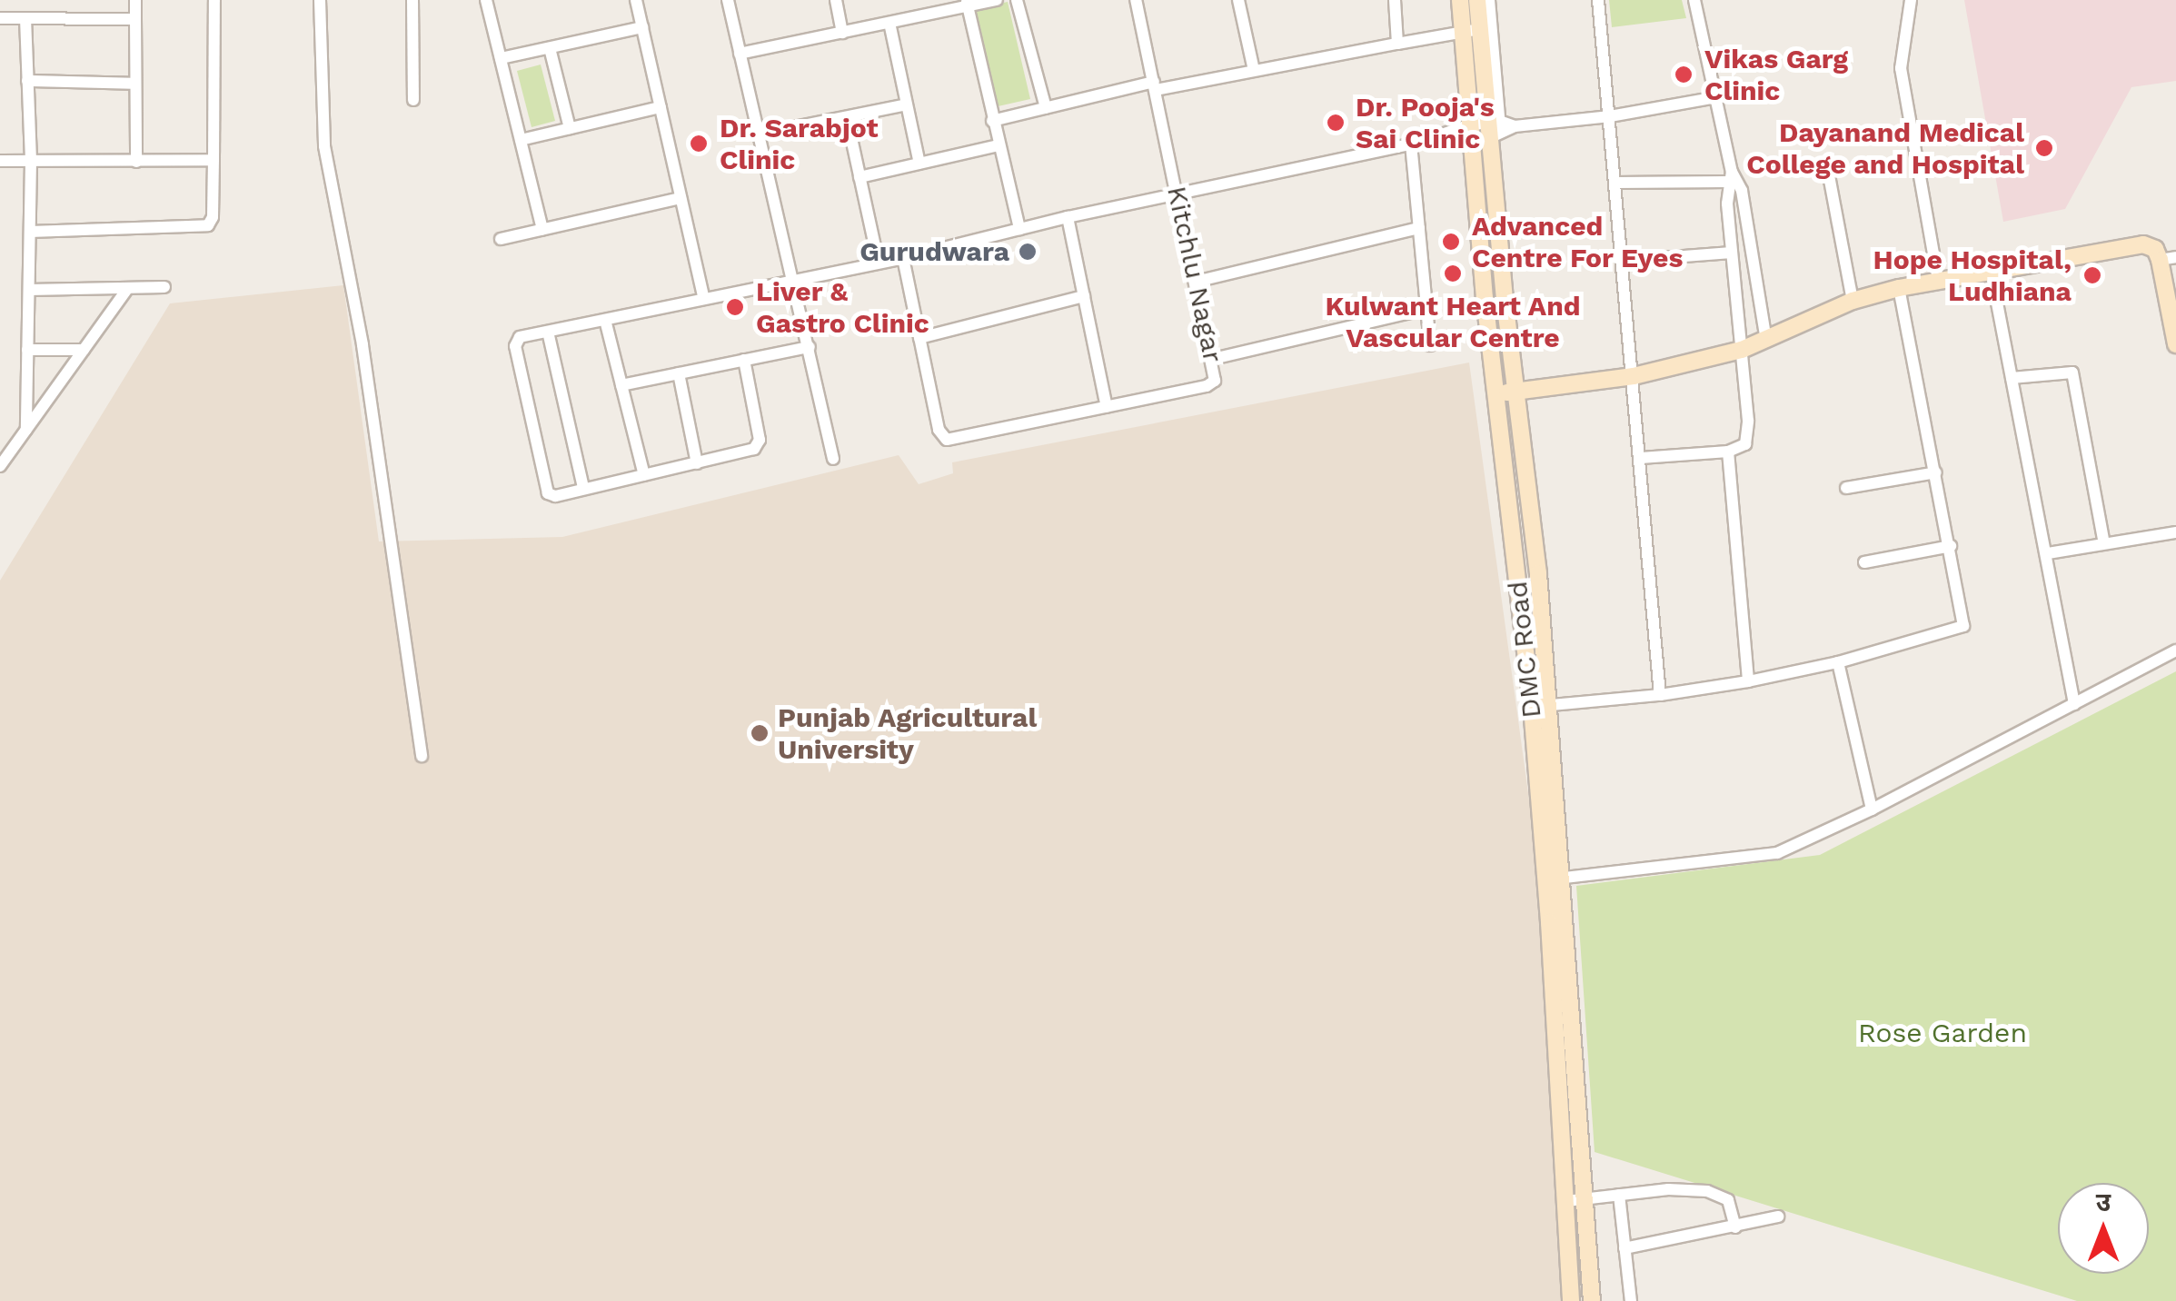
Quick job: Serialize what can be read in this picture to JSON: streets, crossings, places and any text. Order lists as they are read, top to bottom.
{
  "streets": {
    "street": ["Kitchlu Nagar", "DMC Road"]
  },
  "parks": ["Rose Garden"],
  "places": [
    "Vikas Garg Clinic",
    "Dr. Pooja's Sai Clinic",
    "Dr. Sarabjot Clinic",
    "Dayanand Medical College and Hospital",
    "Advanced Centre For Eyes",
    "Gurudwara",
    "Kulwant Heart And Vascular Centre",
    "Hope Hospital, Ludhiana",
    "Liver & Gastro Clinic",
    "Punjab Agricultural University"
  ],
  "north": "top"
}
